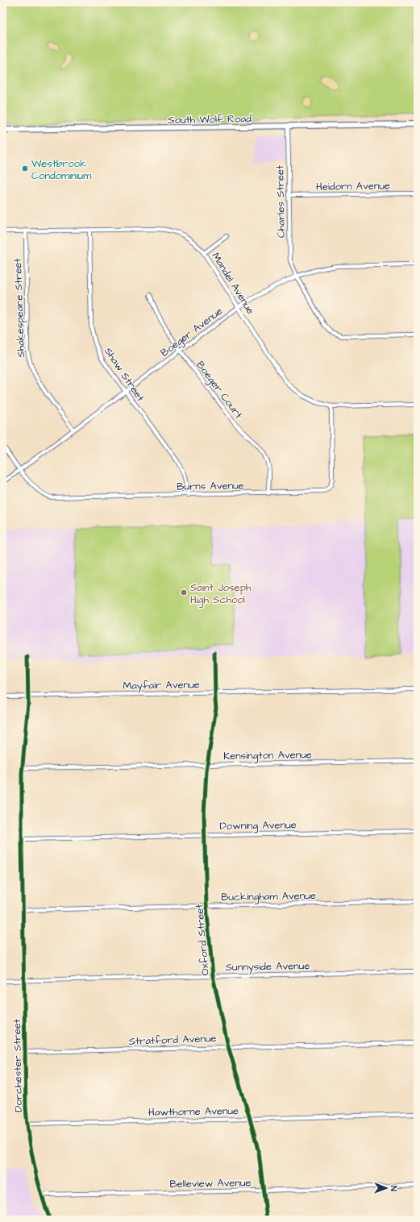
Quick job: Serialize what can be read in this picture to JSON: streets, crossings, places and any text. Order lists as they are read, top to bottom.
{
  "streets": {
    "main road": ["South Wolf Road"],
    "street": [
      "Heidorn Avenue",
      "Charles Street",
      "Mandel Avenue",
      "Shakespeare Street",
      "Boeger Avenue",
      "Shaw Street",
      "Boeger Court",
      "Burns Avenue",
      "Mayfair Avenue",
      "Kensington Avenue",
      "Downing Avenue",
      "Buckingham Avenue",
      "Oxford Street",
      "Sunnyside Avenue",
      "Stratford Avenue",
      "Dorchester Street",
      "Hawthorne Avenue",
      "Belleview Avenue"
    ]
  },
  "crossings": [
    ["South Wolf Road", "Charles Street"],
    ["Heidorn Avenue", "Charles Street"],
    ["Charles Street", "Boeger Avenue"],
    ["Mandel Avenue", "Shakespeare Street"],
    ["Mandel Avenue", "Boeger Avenue"],
    ["Mandel Avenue", "Shaw Street"],
    ["Mandel Avenue", "Burns Avenue"],
    ["Shakespeare Street", "Boeger Avenue"],
    ["Boeger Avenue", "Shaw Street"],
    ["Boeger Avenue", "Boeger Court"],
    ["Boeger Avenue", "Burns Avenue"],
    ["Shaw Street", "Burns Avenue"],
    ["Boeger Court", "Burns Avenue"],
    ["Mayfair Avenue", "Oxford Street"],
    ["Mayfair Avenue", "Dorchester Street"],
    ["Kensington Avenue", "Oxford Street"],
    ["Kensington Avenue", "Dorchester Street"],
    ["Downing Avenue", "Oxford Street"],
    ["Downing Avenue", "Dorchester Street"],
    ["Buckingham Avenue", "Oxford Street"],
    ["Buckingham Avenue", "Dorchester Street"],
    ["Oxford Street", "Sunnyside Avenue"],
    ["Oxford Street", "Stratford Avenue"],
    ["Oxford Street", "Hawthorne Avenue"],
    ["Oxford Street", "Belleview Avenue"],
    ["Sunnyside Avenue", "Dorchester Street"],
    ["Stratford Avenue", "Dorchester Street"],
    ["Dorchester Street", "Hawthorne Avenue"],
    ["Dorchester Street", "Belleview Avenue"]
  ],
  "places": ["Westbrook Condominium", "Saint Joseph High School"],
  "north": "right"
}
